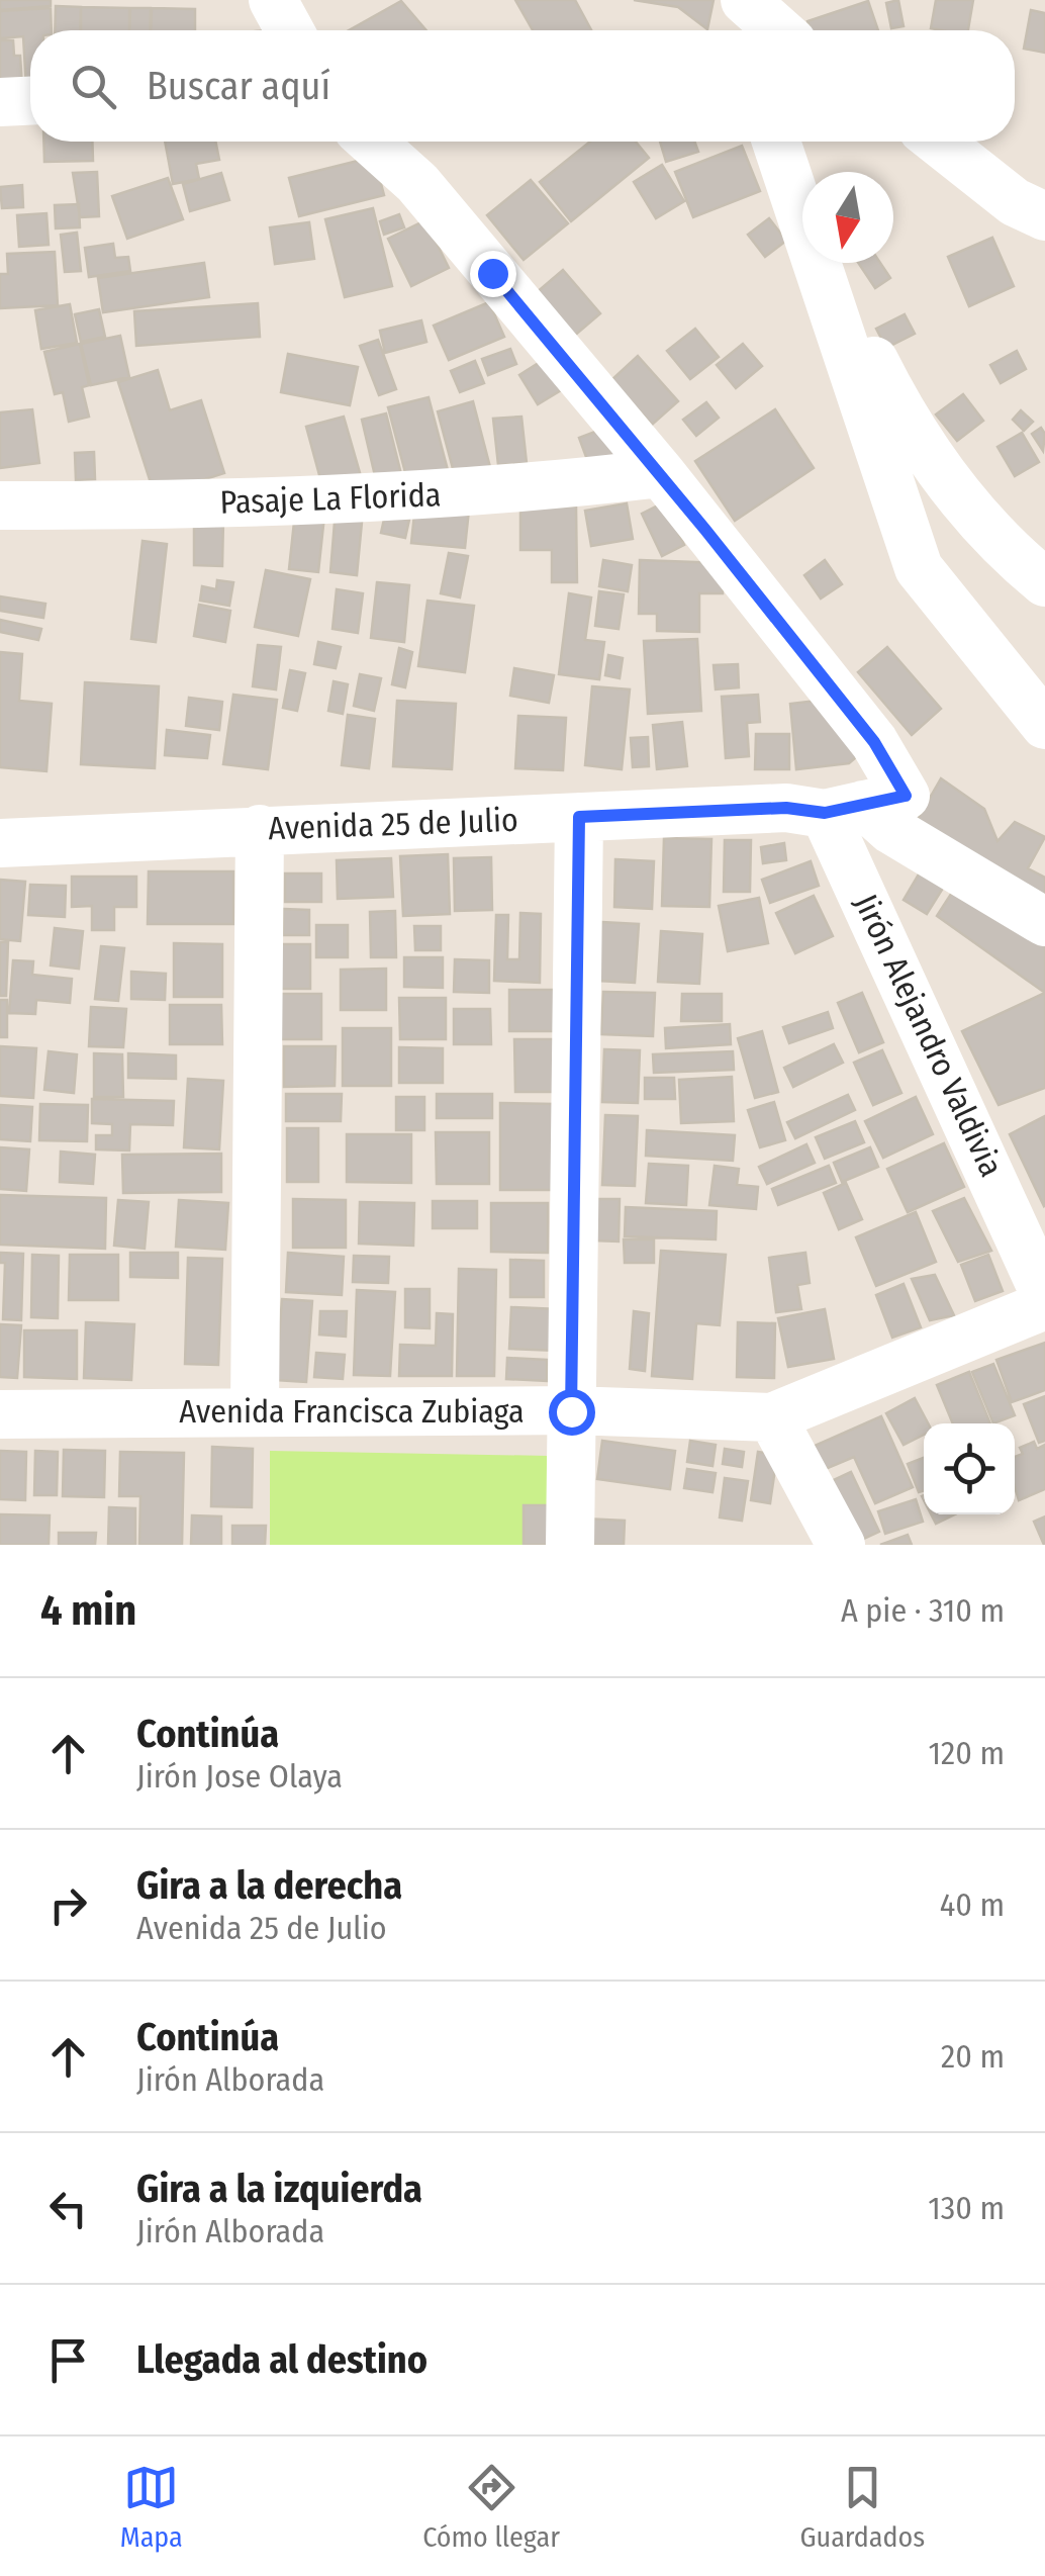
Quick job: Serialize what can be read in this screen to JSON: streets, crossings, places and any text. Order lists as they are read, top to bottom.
{
  "streets": {
    "street": [
      "Pasaje La Florida",
      "Avenida 25 de Julio",
      "Jirón Alejandro Valdivia",
      "Avenida Francisca Zubiaga"
    ]
  },
  "crossings": [
    ["Pasaje La Florida", "Avenida 25 de Julio"],
    ["Avenida 25 de Julio", "Jirón Alejandro Valdivia"]
  ],
  "north": "bottom",
  "page": {
    "search": "Buscar aquí",
    "heading": ["4 min", "A pie · 310 m"],
    "list": [
      ["Continúa", "Jirón Jose Olaya", "120 m"],
      ["Gira a la derecha", "Avenida 25 de Julio", "40 m"],
      ["Continúa", "Jirón Alborada", "20 m"],
      ["Gira a la izquierda", "Jirón Alborada", "130 m"],
      "Llegada al destino"
    ],
    "nav": ["Mapa", "Cómo llegar", "Guardados"]
  }
}
